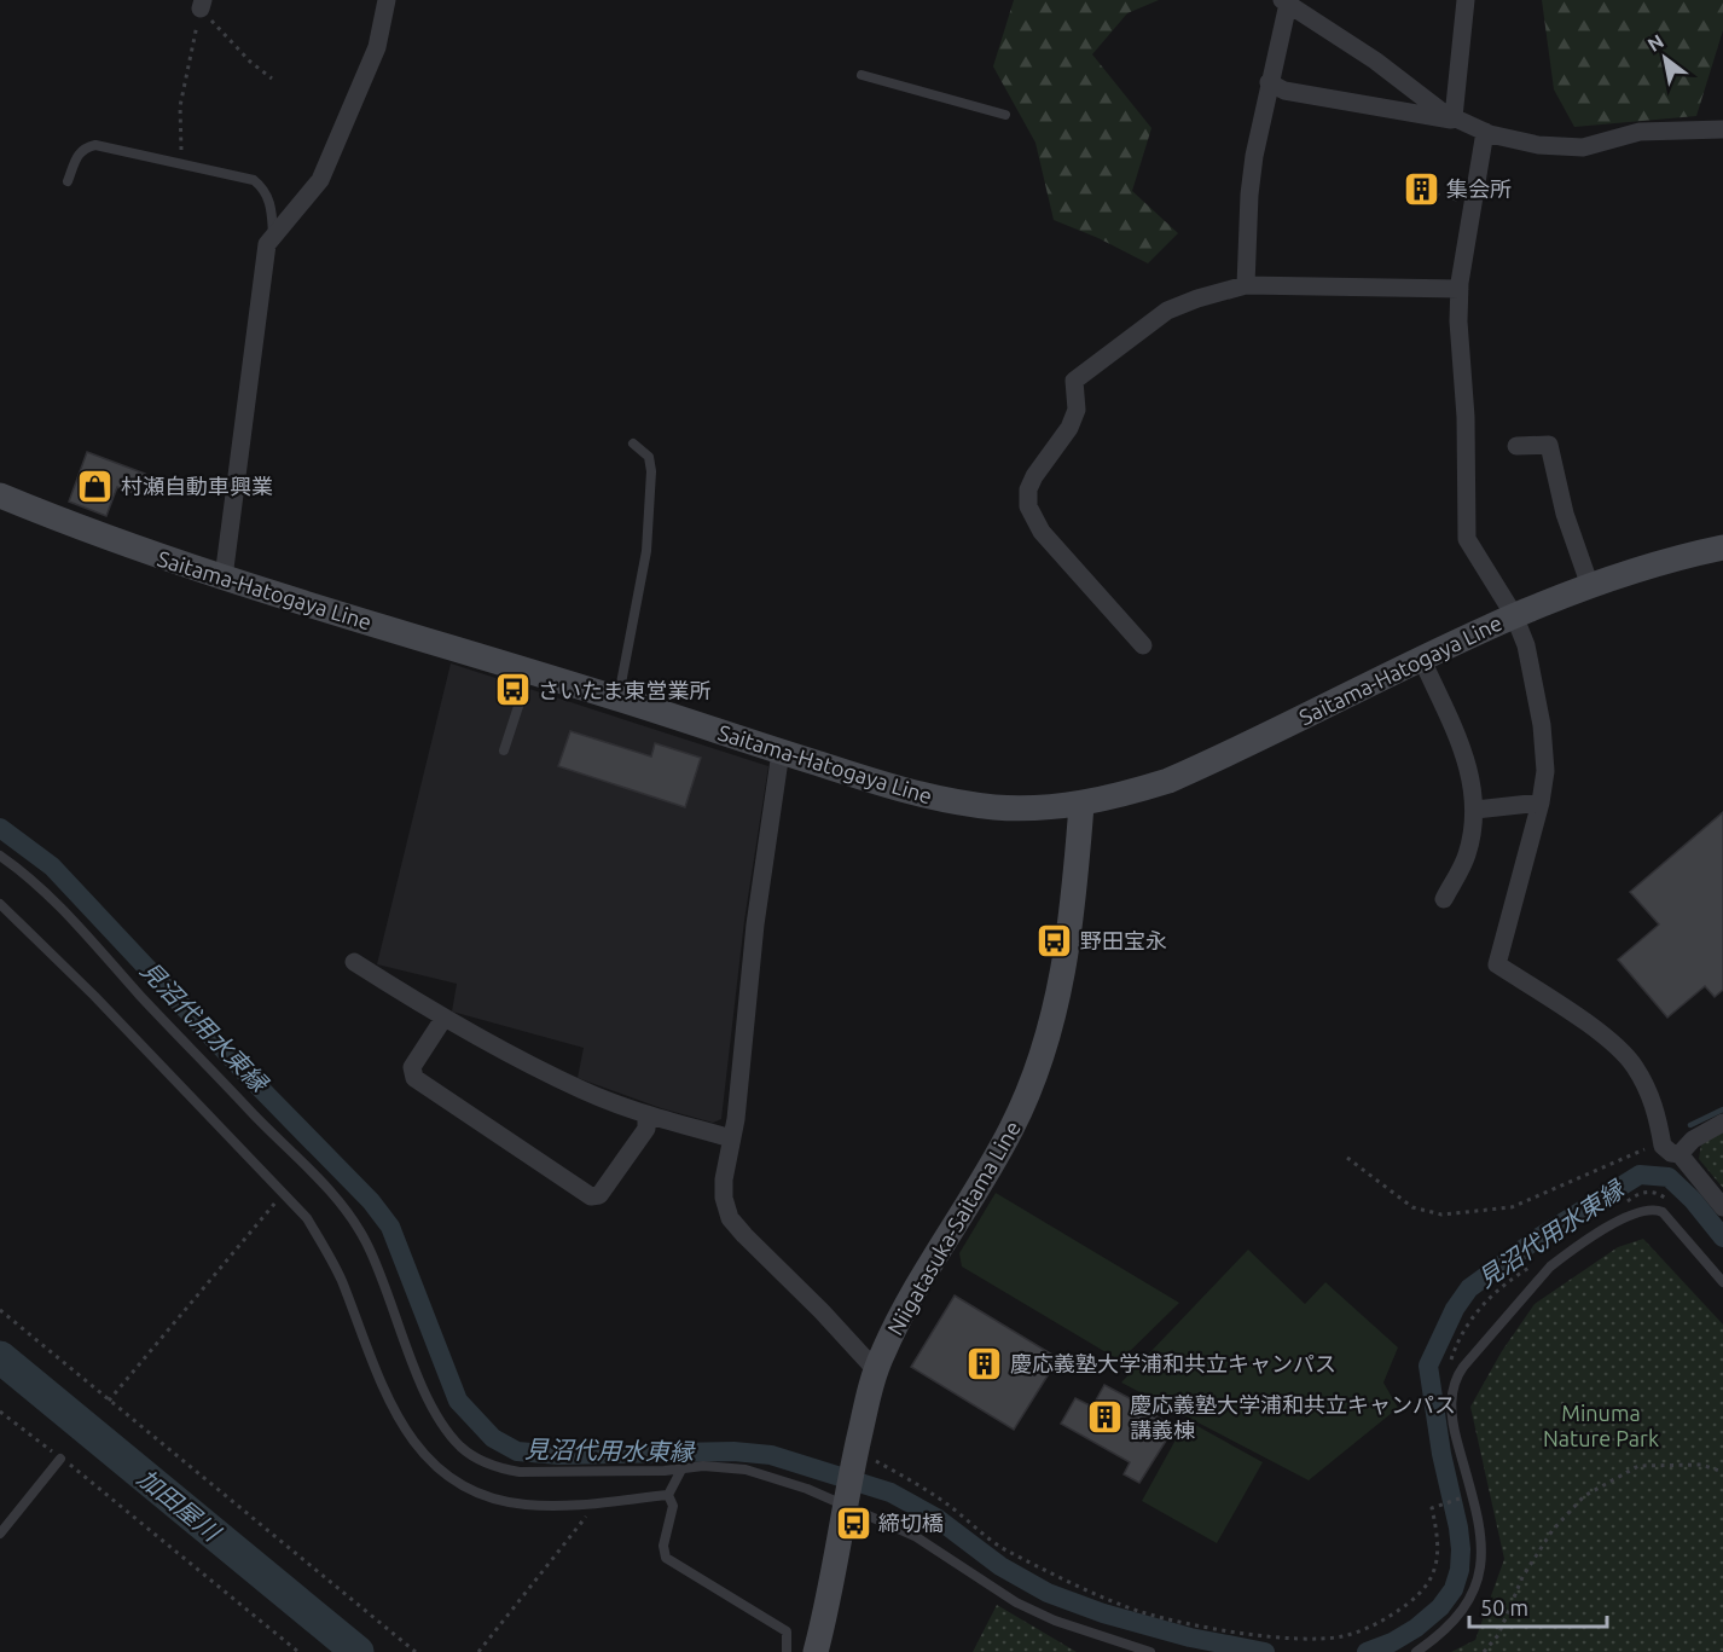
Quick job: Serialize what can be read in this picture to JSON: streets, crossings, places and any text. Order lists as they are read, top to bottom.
{
  "streets": {
    "main road": ["Saitama-Hatogaya Line", "Niigatasuka-Saitama Line"]
  },
  "crossings": [
    ["Saitama-Hatogaya Line", "Niigatasuka-Saitama Line"]
  ],
  "water": ["見沼代用水東縁", "加田屋川"],
  "parks": ["Minuma Nature Park"],
  "places": {
    "building": ["集会所", "慶応義塾大学浦和共立キャンパス", "慶応義塾大学浦和共立キャンパス 講義棟"],
    "shop": ["村瀬自動車興業"],
    "bus stop": ["さいたま東営業所", "野田宝永", "締切橋"]
  },
  "scale_bar": "50 m",
  "north": "top left"
}
